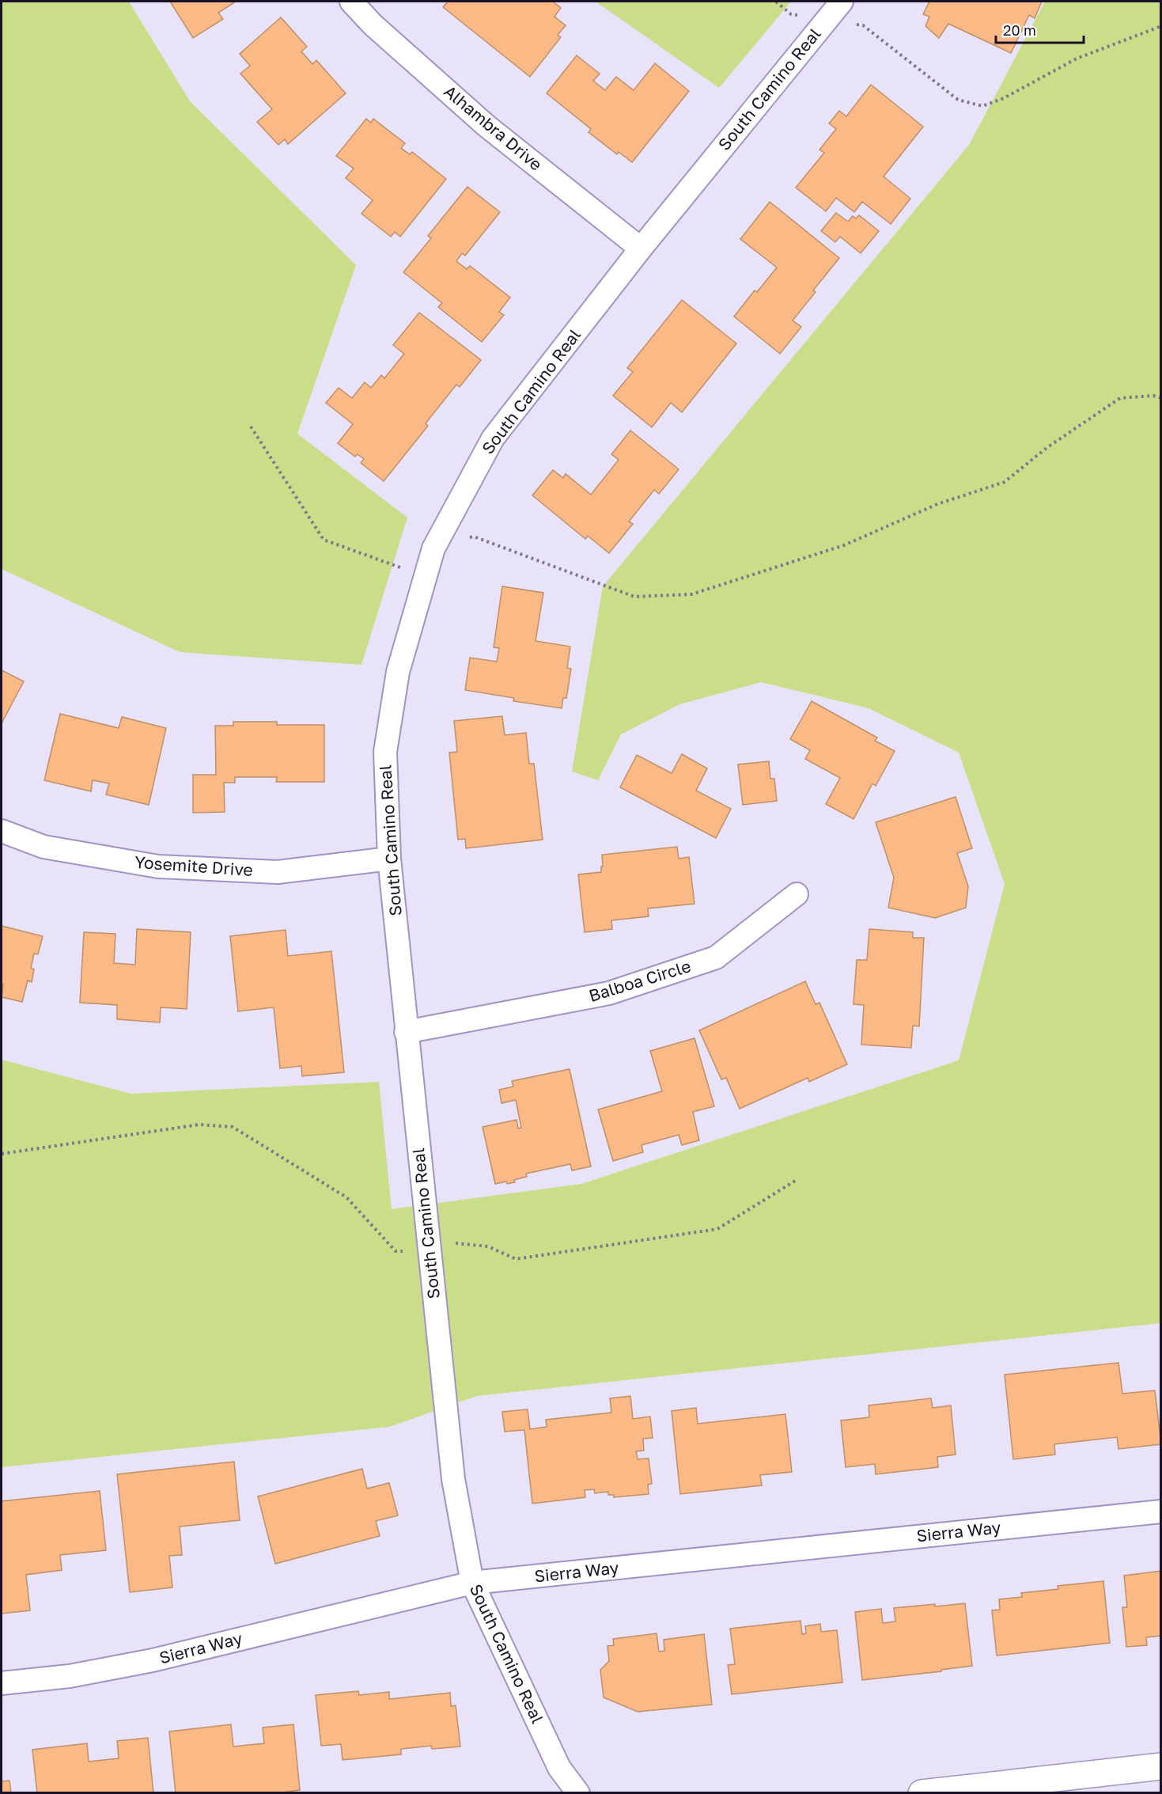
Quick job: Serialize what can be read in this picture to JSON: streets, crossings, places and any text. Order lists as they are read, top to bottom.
{
  "streets": {
    "street": [
      "South Camino Real",
      "Alhambra Drive",
      "Yosemite Drive",
      "Balboa Circle",
      "Sierra Way"
    ]
  },
  "crossings": [
    ["South Camino Real", "Alhambra Drive"],
    ["South Camino Real", "Yosemite Drive"],
    ["South Camino Real", "Balboa Circle"],
    ["South Camino Real", "Sierra Way"]
  ],
  "scale_bar": "20 m"
}
